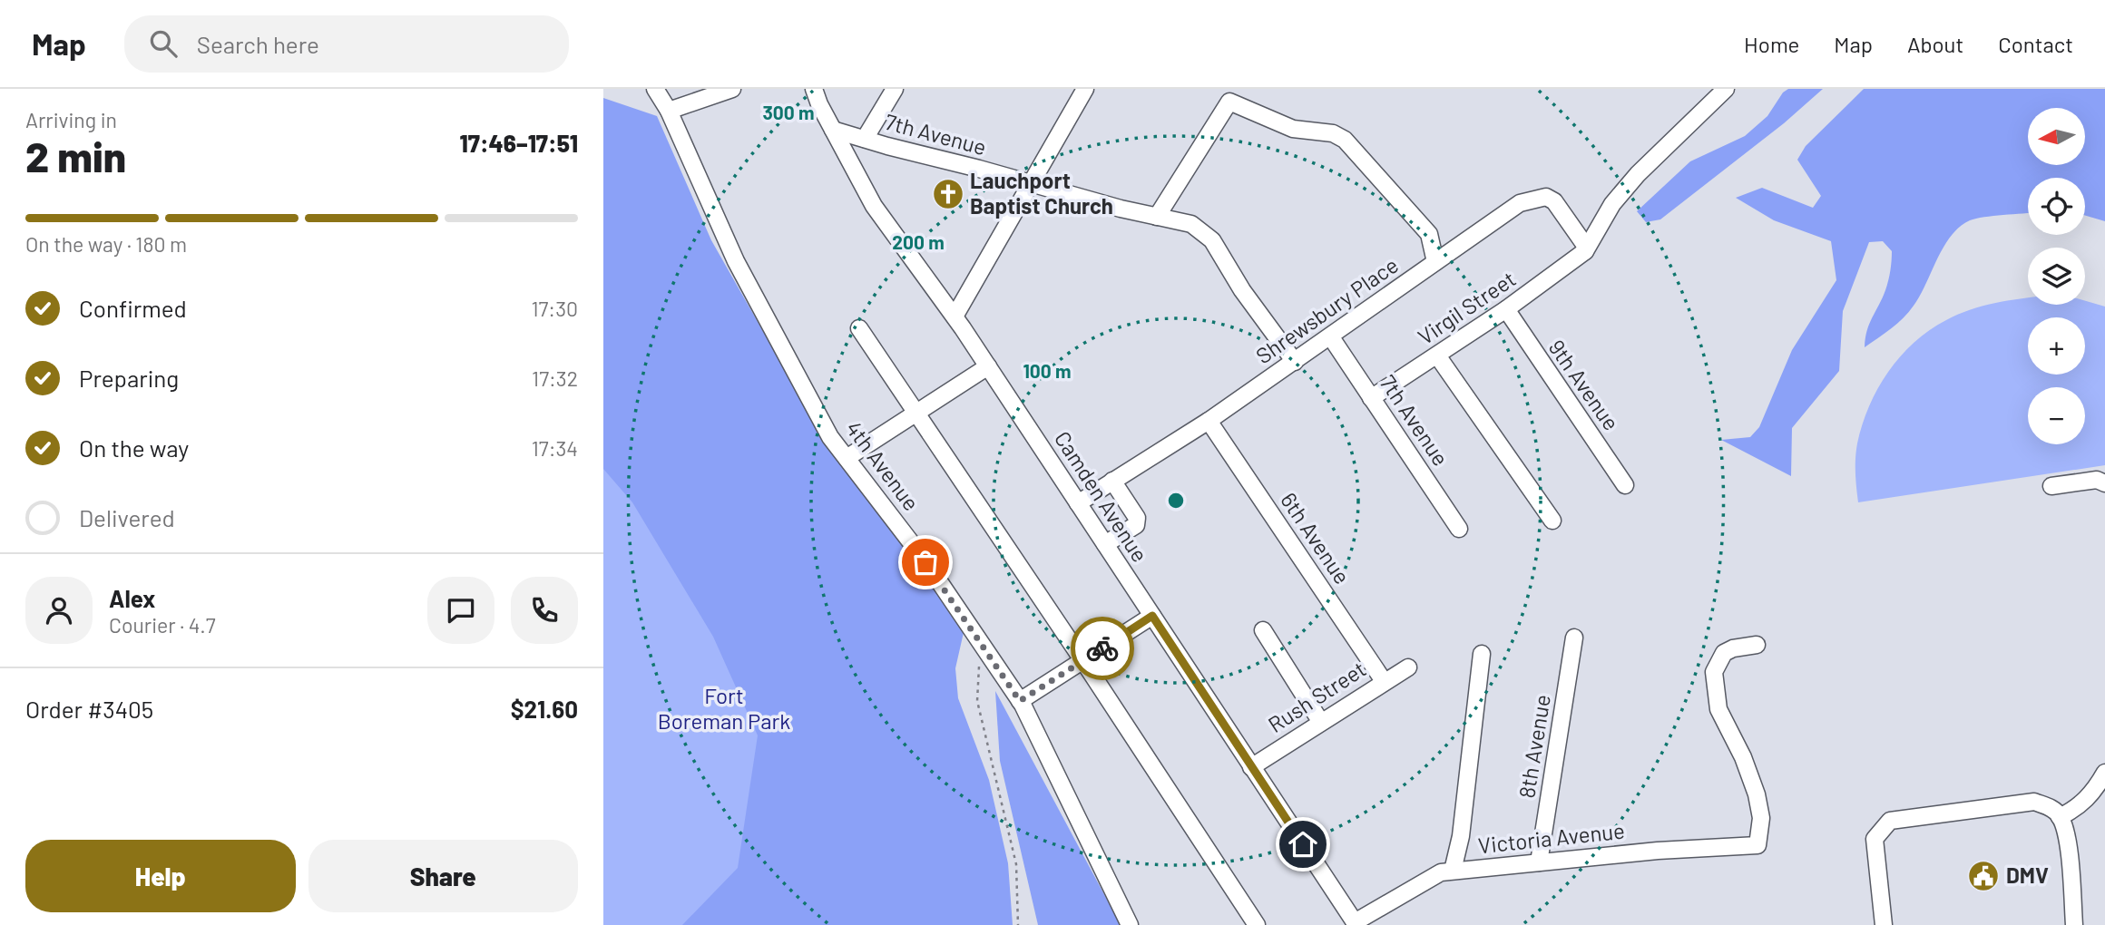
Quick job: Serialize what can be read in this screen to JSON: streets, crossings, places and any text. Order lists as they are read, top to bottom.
{
  "streets": {
    "street": [
      "7th Avenue",
      "Virgil Street",
      "Shrewsbury Place",
      "9th Avenue",
      "4th Avenue",
      "Camden Avenue",
      "6th Avenue",
      "Rush Street",
      "8th Avenue",
      "Victoria Avenue"
    ]
  },
  "crossings": [
    ["7th Avenue", "Virgil Street"],
    ["7th Avenue", "Shrewsbury Place"],
    ["7th Avenue", "Camden Avenue"],
    ["Virgil Street", "Shrewsbury Place"],
    ["Virgil Street", "9th Avenue"],
    ["Shrewsbury Place", "Camden Avenue"],
    ["Shrewsbury Place", "6th Avenue"],
    ["Camden Avenue", "Rush Street"],
    ["Camden Avenue", "Victoria Avenue"],
    ["6th Avenue", "Rush Street"],
    ["8th Avenue", "Victoria Avenue"]
  ],
  "parks": ["Fort Boreman Park"],
  "places": {
    "church": ["Lauchport Baptist Church"],
    "public building": ["DMV"]
  },
  "north": "left",
  "page": {
    "header": "Map",
    "search": "Search here",
    "nav": [
      "Home",
      "Map",
      "About",
      "Contact"
    ],
    "heading": ["2 min", "Arriving in", "17:46–17:51"],
    "panel": [
      "Alex",
      "Courier · 4.7",
      "Order #3405",
      "$21.60"
    ],
    "map_buttons": ["+", "−"],
    "bar": "On the way · 180 m",
    "list": [
      ["Confirmed", "17:30"],
      ["Preparing", "17:32"],
      ["On the way", "17:34"],
      "Delivered"
    ],
    "buttons": ["Help", "Share"]
  },
  "rings": ["300 m", "200 m", "100 m"]
}
